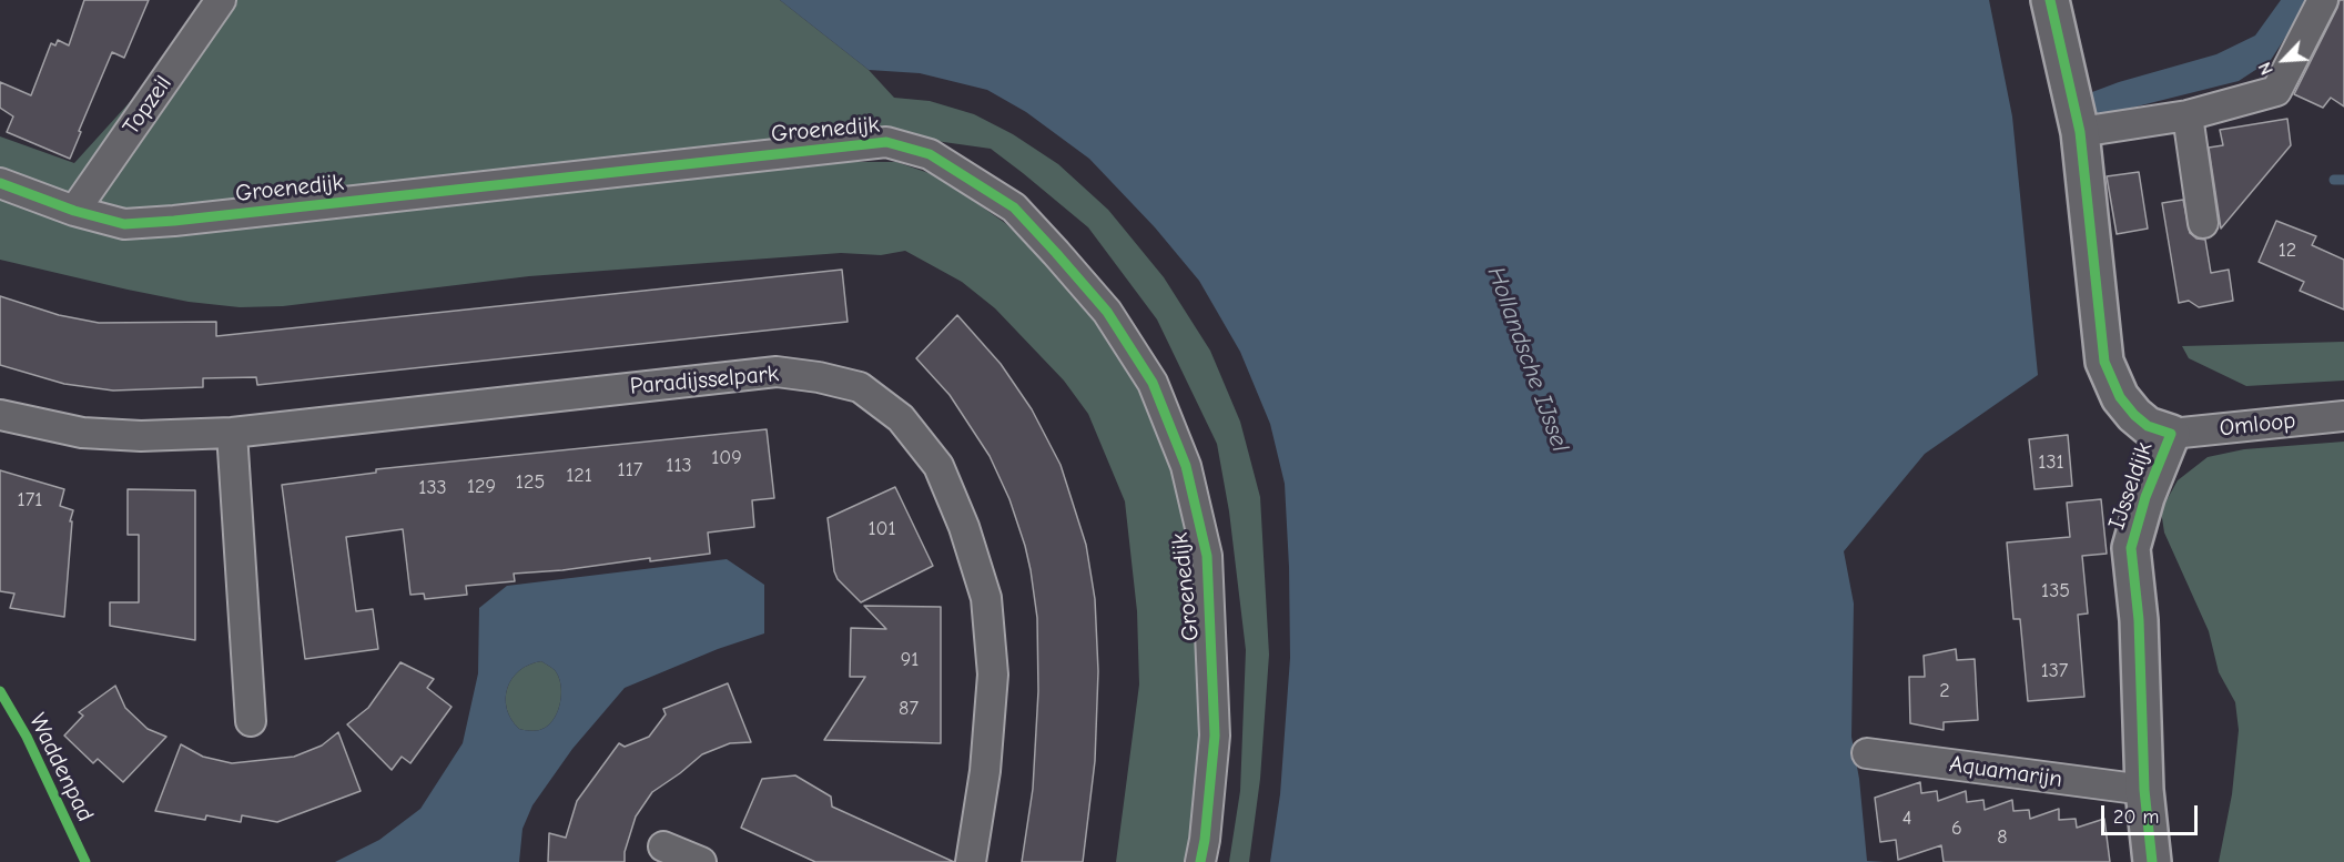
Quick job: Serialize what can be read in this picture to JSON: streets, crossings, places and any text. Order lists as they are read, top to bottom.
{
  "streets": {
    "street": [
      "Topzeil",
      "Groenedijk",
      "Paradijsselpark",
      "Omloop",
      "IJsseldijk",
      "Aquamarijn"
    ],
    "cycle path": ["Waddenpad"]
  },
  "crossings": [
    ["Topzeil", "Groenedijk"],
    ["Omloop", "IJsseldijk"],
    ["IJsseldijk", "Aquamarijn"]
  ],
  "water": ["Hollandsche IJssel"],
  "house_numbers": [
    "12",
    "109",
    "131",
    "113",
    "117",
    "121",
    "125",
    "129",
    "133",
    "171",
    "101",
    "135",
    "91",
    "137",
    "2",
    "87",
    "4",
    "6",
    "8"
  ],
  "scale_bar": "20 m",
  "north": "bottom left"
}
